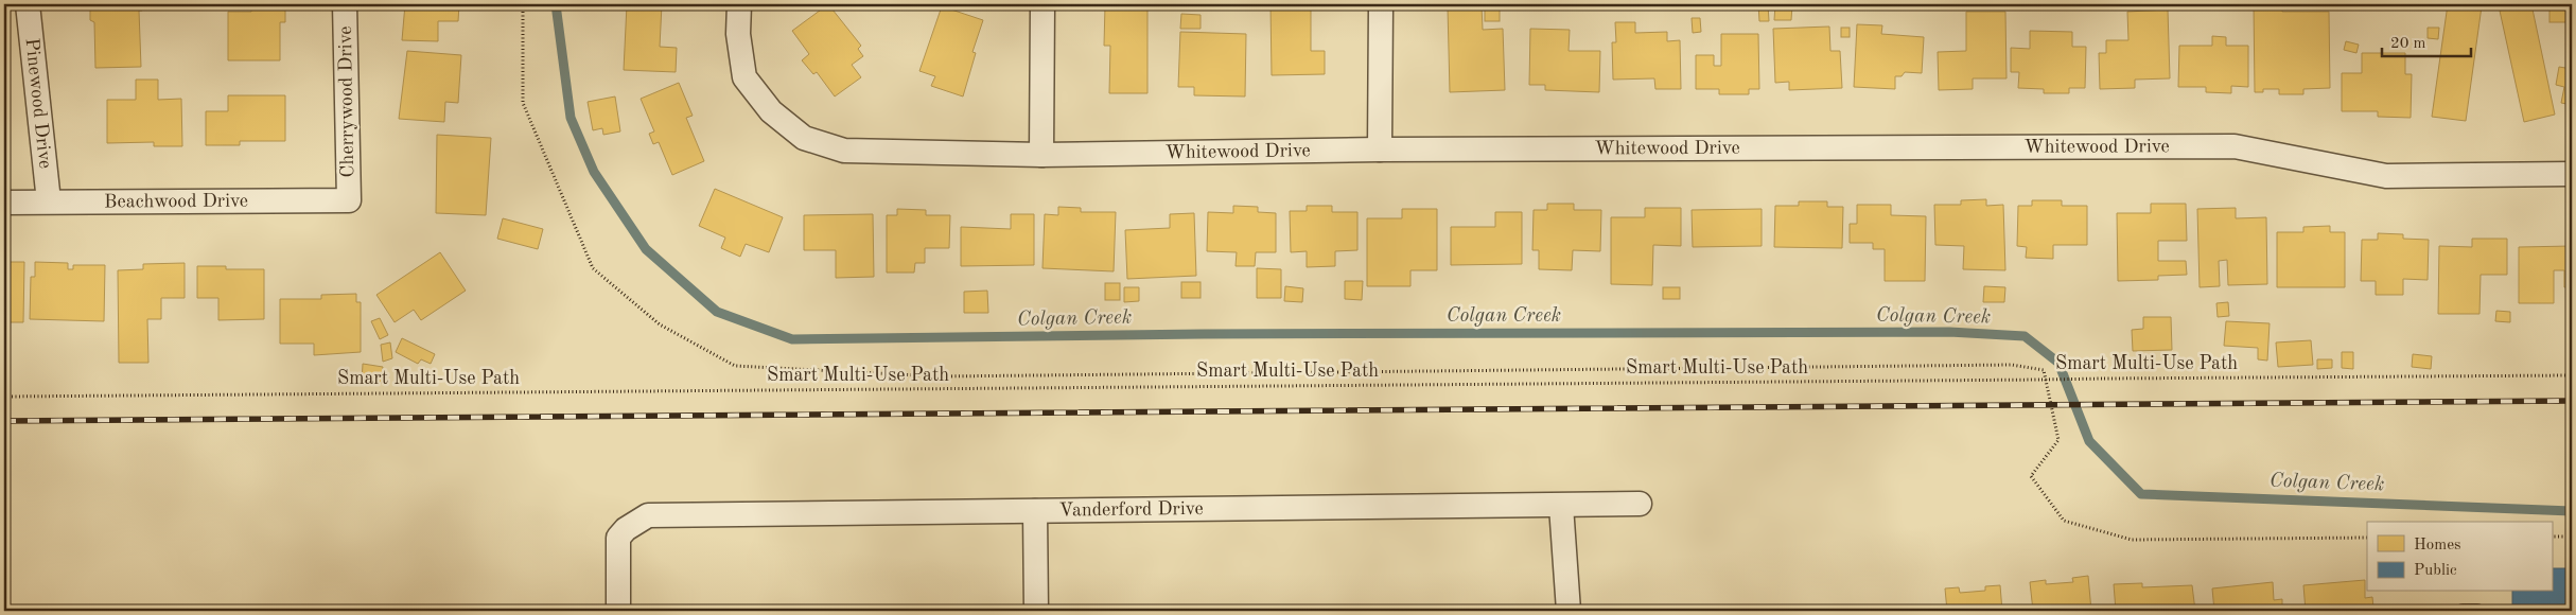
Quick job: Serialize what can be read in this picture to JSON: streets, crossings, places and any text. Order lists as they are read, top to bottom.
{
  "streets": {
    "street": [
      "Cherrywood Drive",
      "Pinewood Drive",
      "Whitewood Drive",
      "Beachwood Drive",
      "Vanderford Drive"
    ],
    "path": ["Smart Multi-Use Path"]
  },
  "crossings": [
    ["Cherrywood Drive", "Beachwood Drive"],
    ["Pinewood Drive", "Beachwood Drive"]
  ],
  "water": ["Colgan Creek"],
  "legend": ["Homes", "Public"],
  "scale_bar": "20 m"
}
